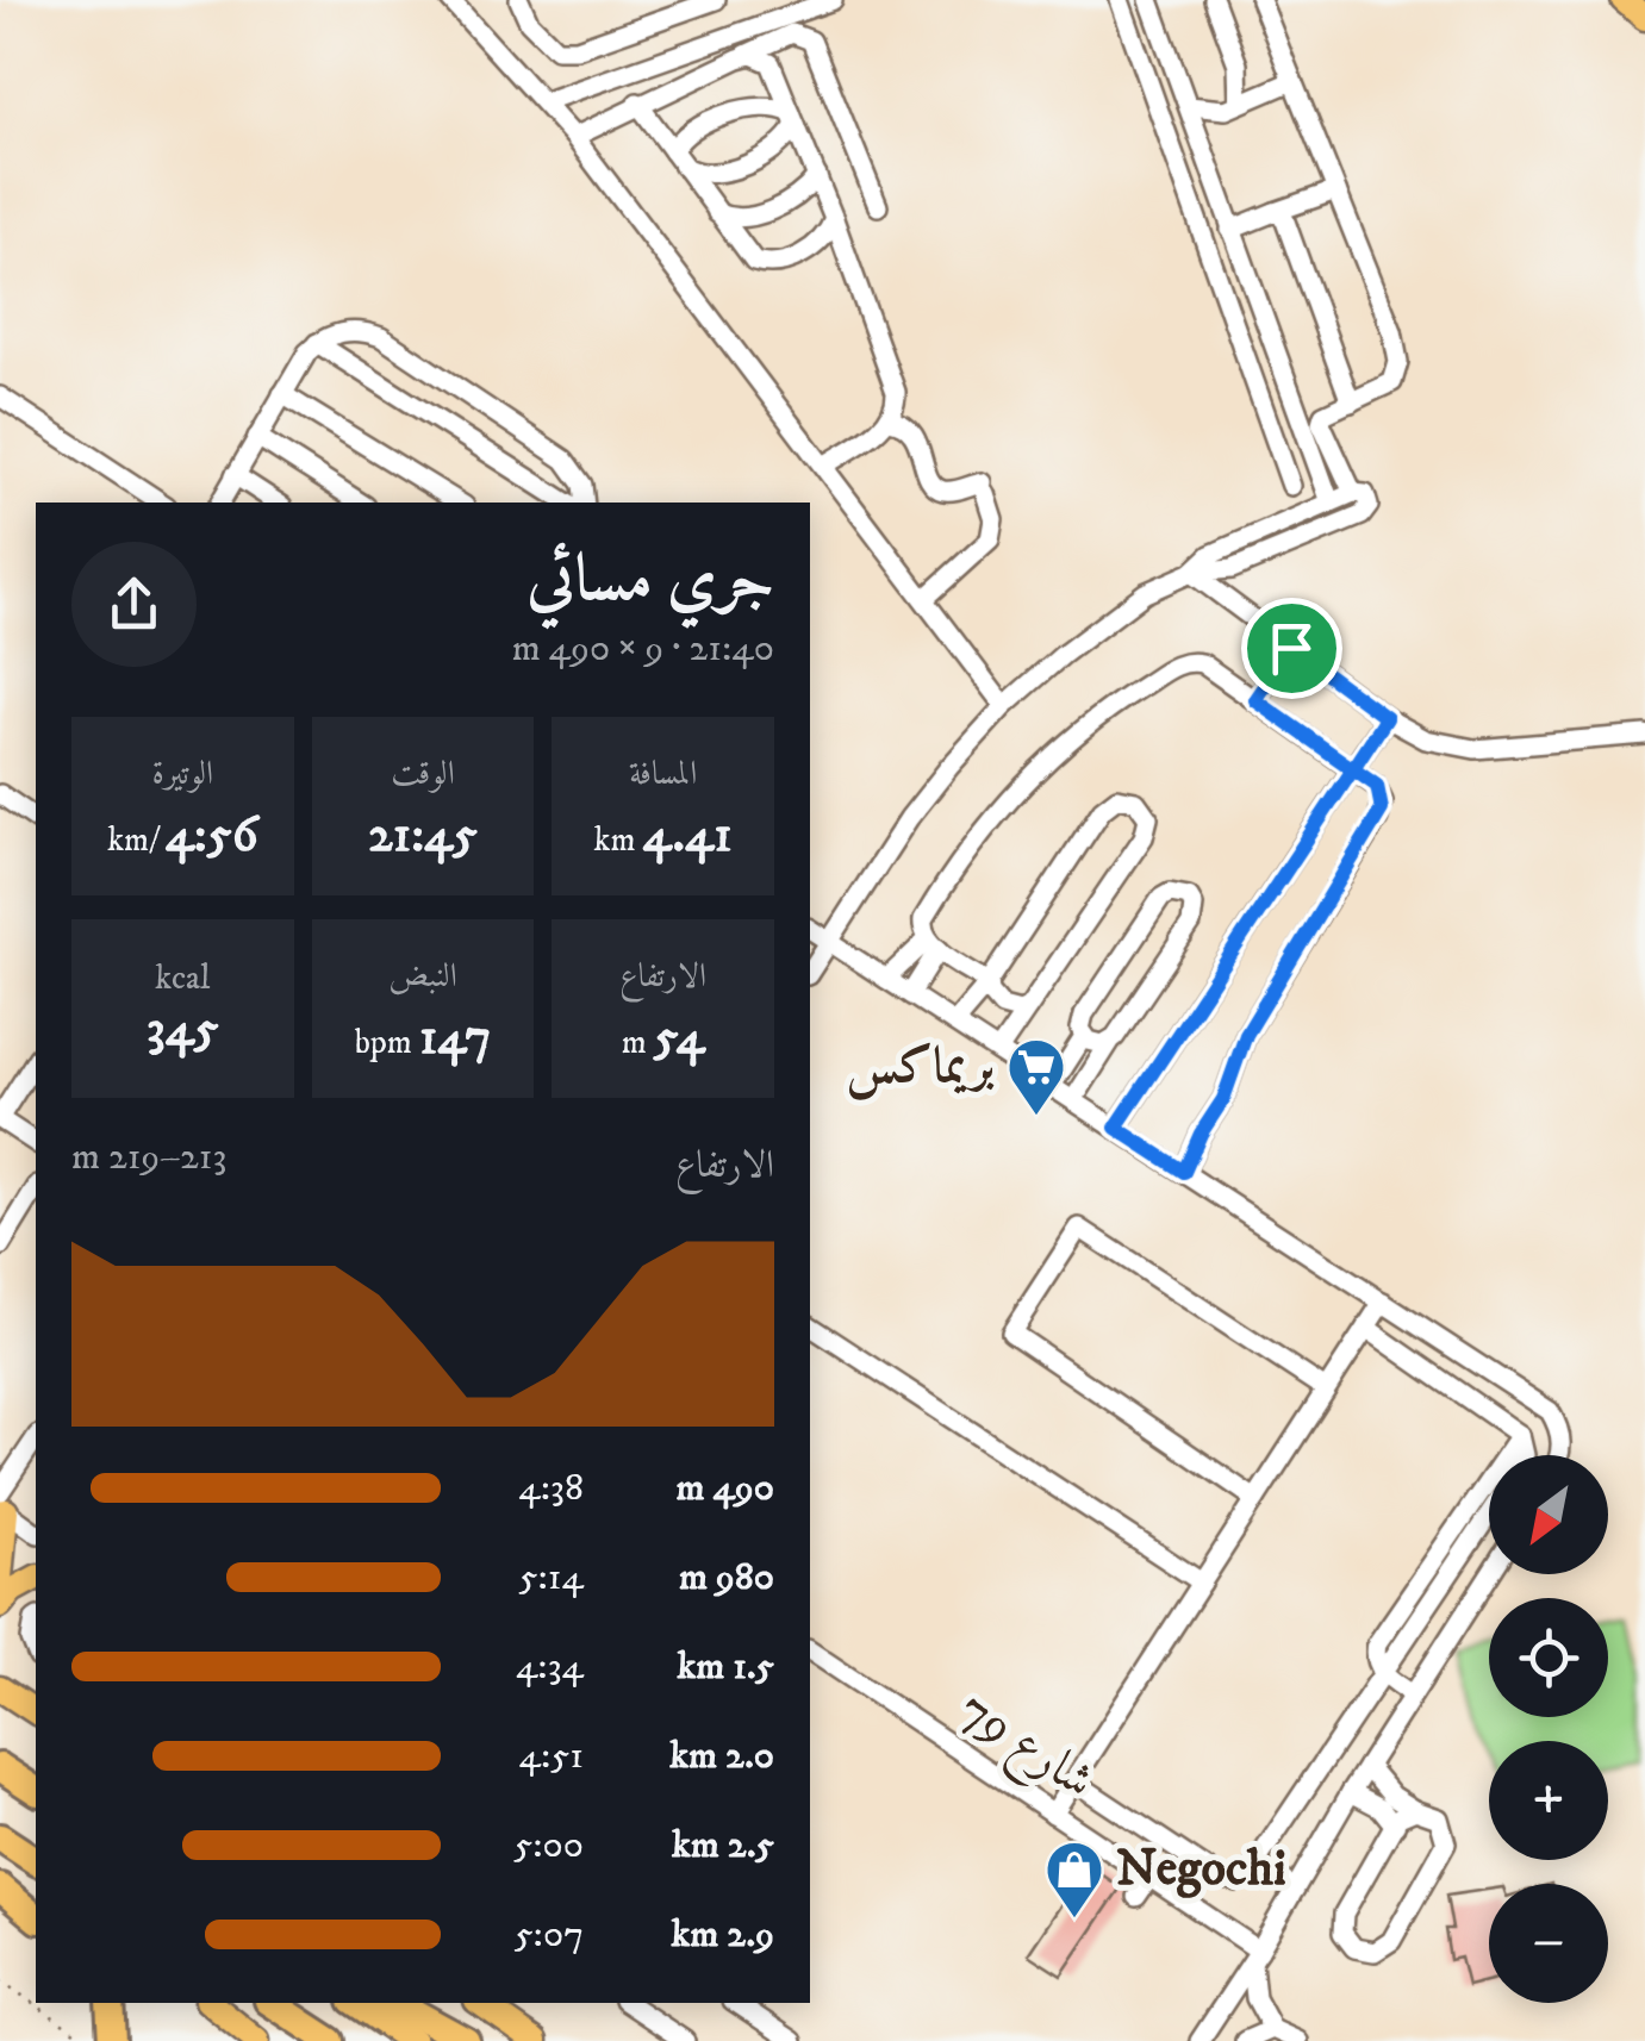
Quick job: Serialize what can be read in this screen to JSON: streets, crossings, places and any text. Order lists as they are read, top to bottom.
{
  "streets": {
    "street": ["شارع 79"]
  },
  "places": {
    "supermarket": ["بريماكس"],
    "shop": ["Negochi"]
  },
  "north": "bottom left",
  "page": {
    "heading": ["جري مسائي", "21:40 · 9 × 490 m"],
    "stats": [
      ["المسافة", "4.41 km"],
      ["الوقت", "21:45"],
      ["الوتيرة", "4:56 /km"],
      ["الارتفاع", "54 m"],
      ["النبض", "147 bpm"],
      ["kcal", "345"]
    ],
    "chart": ["الارتفاع", "213–219 m"],
    "list": [
      {
        "name": "490 m",
        "note": "4:38"
      },
      {
        "name": "980 m",
        "note": "5:14"
      },
      {
        "name": "1.5 km",
        "note": "4:34"
      },
      {
        "name": "2.0 km",
        "note": "4:51"
      },
      {
        "name": "2.5 km",
        "note": "5:00"
      },
      {
        "name": "2.9 km",
        "note": "5:07"
      }
    ],
    "map_buttons": ["+", "−"]
  }
}
